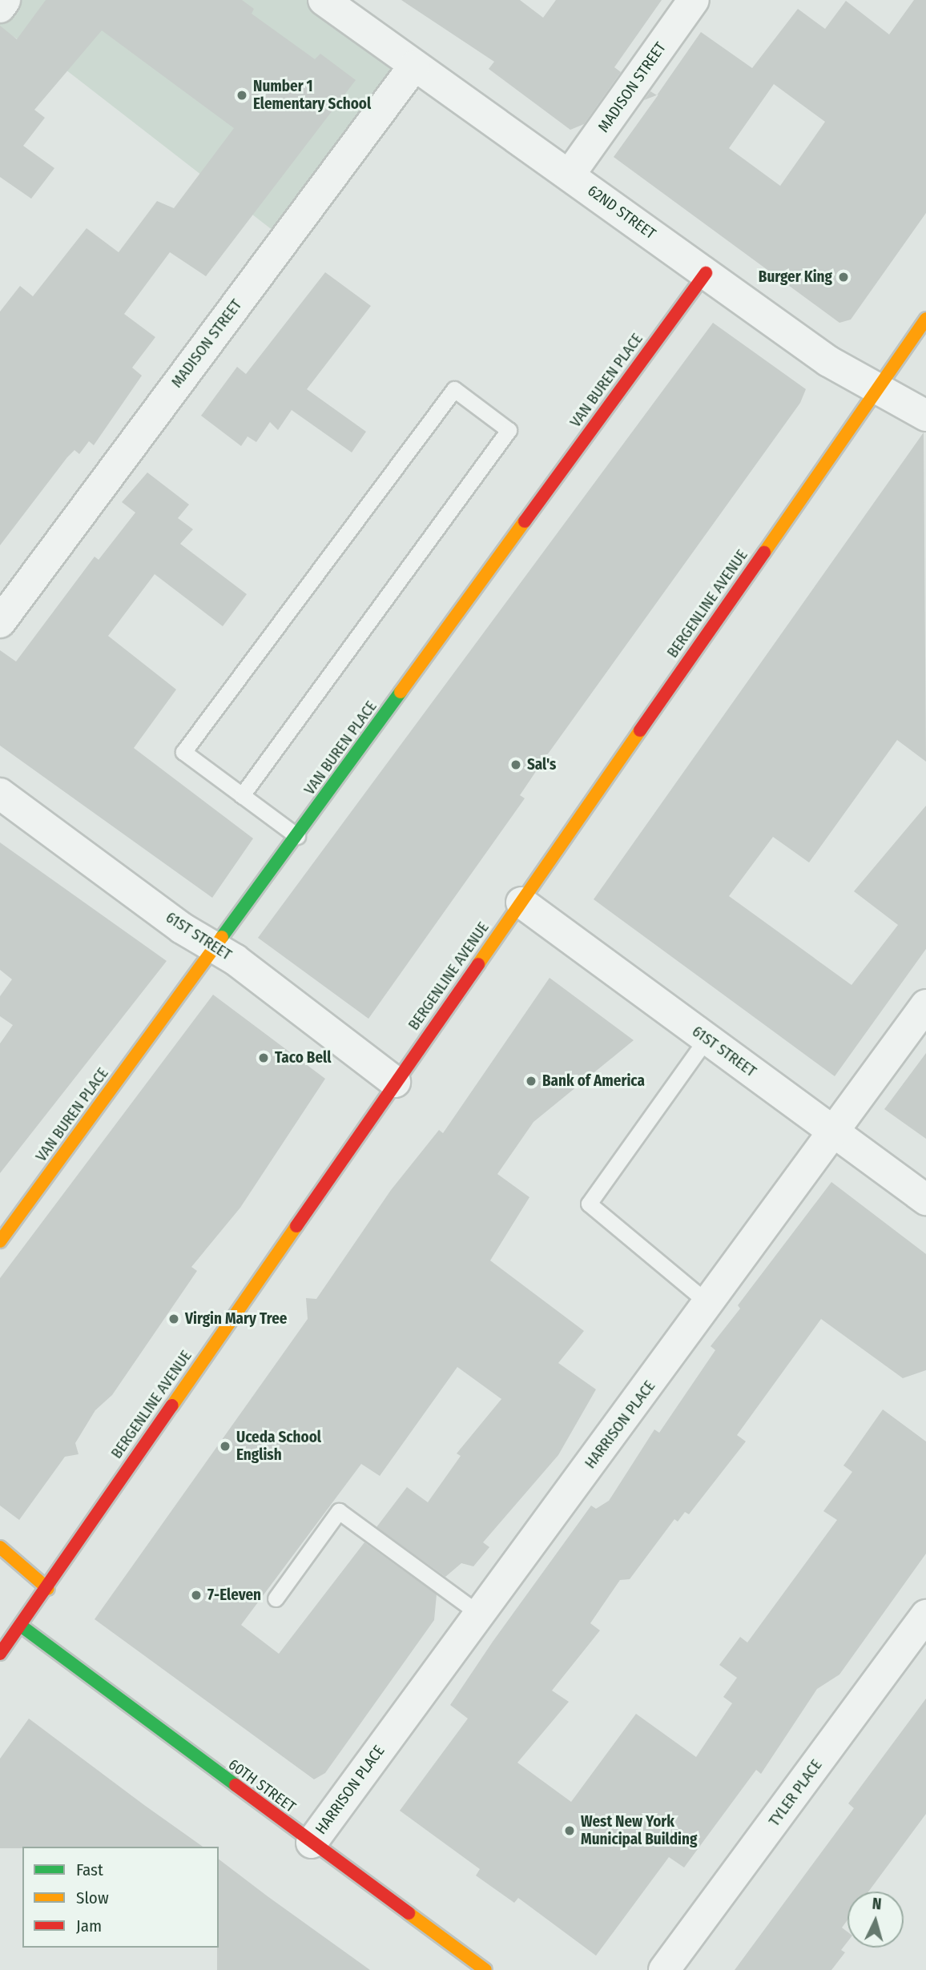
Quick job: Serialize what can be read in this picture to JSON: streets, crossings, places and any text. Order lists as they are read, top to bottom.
{
  "streets": {
    "street": [
      "MADISON STREET",
      "62ND STREET",
      "VAN BUREN PLACE",
      "BERGENLINE AVENUE",
      "61ST STREET",
      "HARRISON PLACE",
      "60TH STREET",
      "TYLER PLACE"
    ]
  },
  "crossings": [
    ["MADISON STREET", "62ND STREET"],
    ["62ND STREET", "VAN BUREN PLACE"],
    ["62ND STREET", "BERGENLINE AVENUE"],
    ["VAN BUREN PLACE", "61ST STREET"],
    ["BERGENLINE AVENUE", "61ST STREET"],
    ["BERGENLINE AVENUE", "60TH STREET"],
    ["61ST STREET", "HARRISON PLACE"],
    ["HARRISON PLACE", "60TH STREET"]
  ],
  "places": [
    "Number 1 Elementary School",
    "Burger King",
    "Sal's",
    "Taco Bell",
    "Bank of America",
    "Virgin Mary Tree",
    "Uceda School English",
    "7-Eleven",
    "West New York Municipal Building"
  ],
  "legend": ["Fast", "Slow", "Jam"],
  "north": "top"
}
